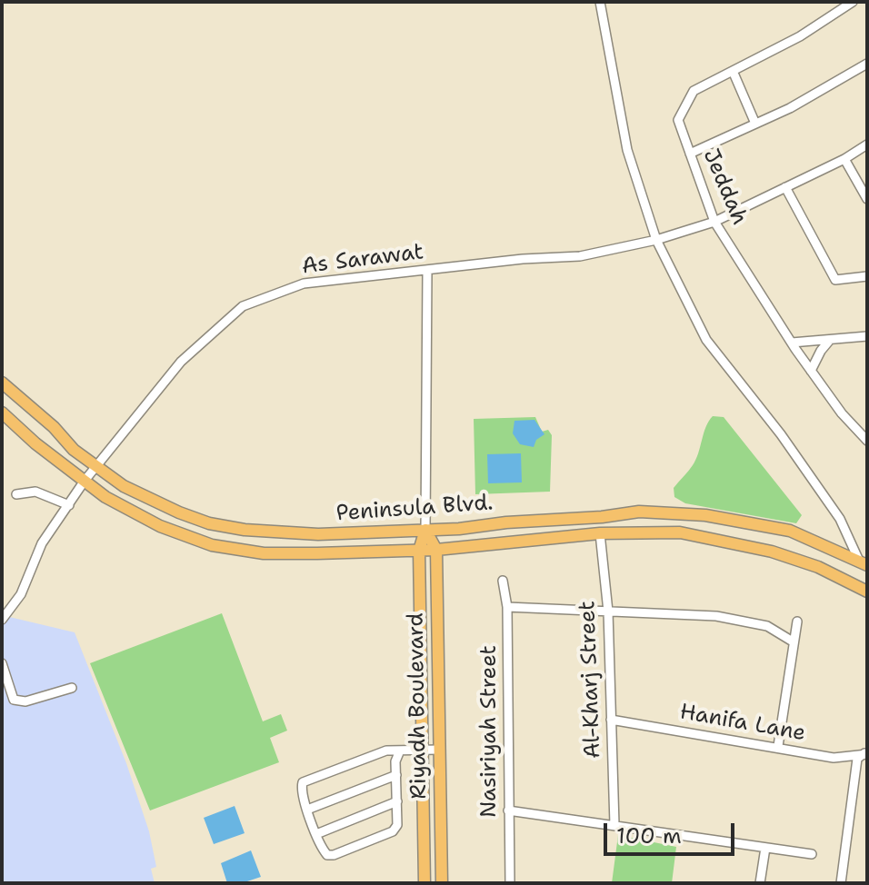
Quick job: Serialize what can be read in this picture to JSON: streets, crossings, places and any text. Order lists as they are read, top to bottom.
{
  "streets": {
    "main road": ["Peninsula Blvd.", "Riyadh Boulevard"],
    "street": [
      "Jeddah",
      "As Sarawat",
      "Al-Kharj Street",
      "Hanifa Lane",
      "Nasiriyah Street"
    ]
  },
  "crossings": [
    ["Jeddah", "As Sarawat"],
    ["As Sarawat", "Peninsula Blvd."],
    ["As Sarawat", "Riyadh Boulevard"],
    ["Peninsula Blvd.", "Al-Kharj Street"],
    ["Peninsula Blvd.", "Riyadh Boulevard"],
    ["Al-Kharj Street", "Hanifa Lane"]
  ],
  "scale_bar": "100 m"
}
